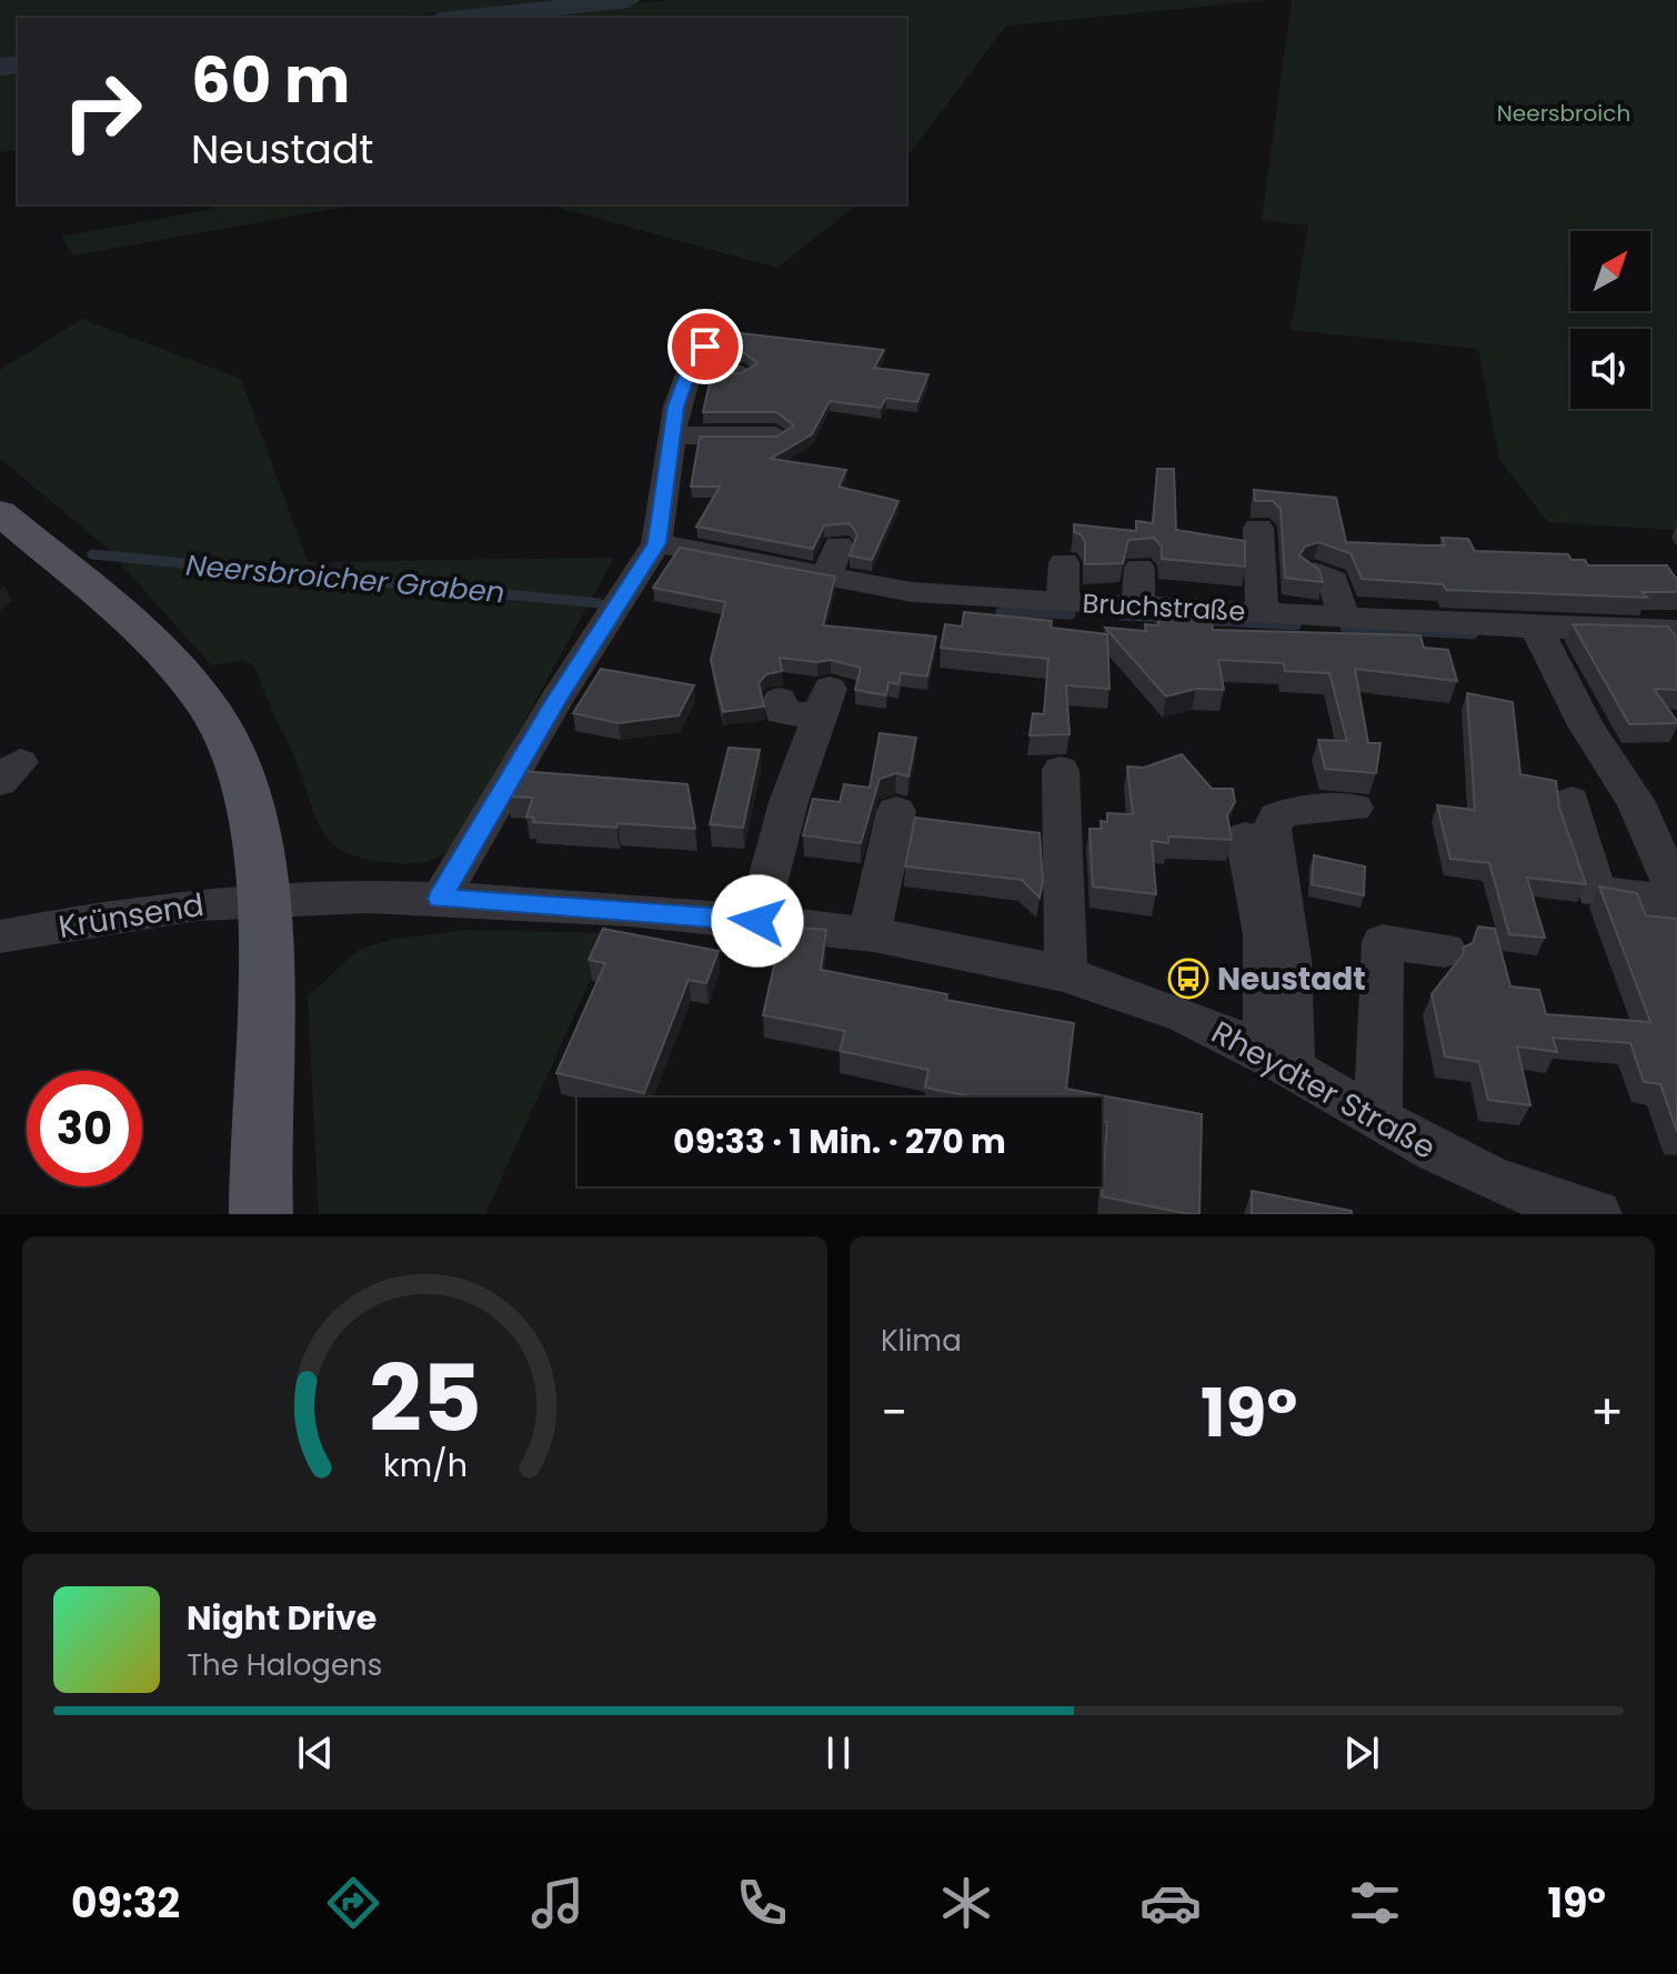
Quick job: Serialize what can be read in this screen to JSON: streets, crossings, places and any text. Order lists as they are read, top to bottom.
{
  "streets": {
    "street": ["Bruchstraße", "Krünsend", "Rheydter Straße"]
  },
  "crossings": [
    ["Krünsend", "Rheydter Straße"]
  ],
  "water": ["Neersbroicher Graben"],
  "parks": ["Neersbroich"],
  "places": {
    "bus stop": ["Neustadt"]
  },
  "north": "top right",
  "page": {
    "turn": ["60 m", "Neustadt"],
    "limit": "30",
    "trip": "09:33 · 1 Min. · 270 m",
    "tile": "Klima",
    "heat": ["−", "19°", "+"],
    "song": ["Night Drive", "The Halogens"],
    "tabs": ["09:32", "19°"],
    "gauge": ["25", "km/h"]
  }
}
